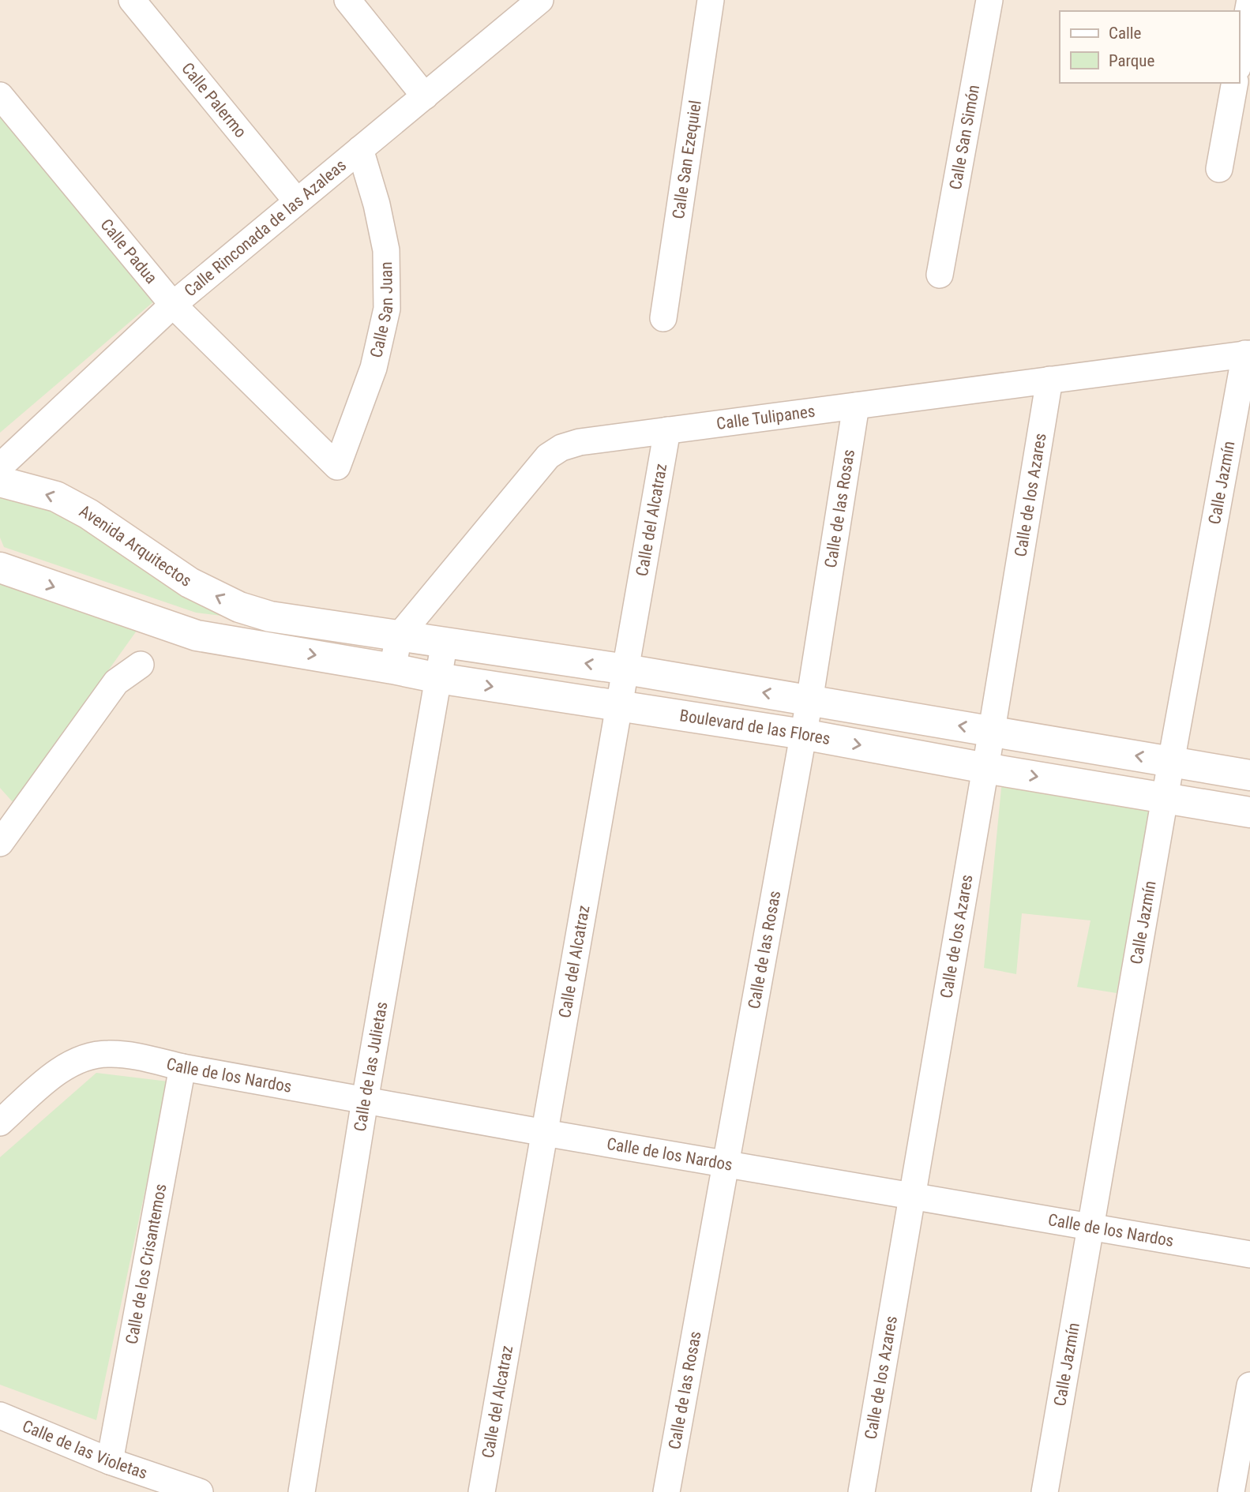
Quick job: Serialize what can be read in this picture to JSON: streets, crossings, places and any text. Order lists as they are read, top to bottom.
{
  "streets": {
    "street": [
      "Calle Palermo",
      "Calle San Simón",
      "Calle San Ezequiel",
      "Calle Rinconada de las Azaleas",
      "Calle Padua",
      "Calle San Juan",
      "Calle Tulipanes",
      "Calle Jazmín",
      "Calle de los Azares",
      "Calle de las Rosas",
      "Calle del Alcatraz",
      "Avenida Arquitectos",
      "Boulevard de las Flores",
      "Calle de las Julietas",
      "Calle de los Nardos",
      "Calle de los Crisantemos",
      "Calle de las Violetas"
    ]
  },
  "crossings": [
    ["Calle Palermo", "Calle Rinconada de las Azaleas"],
    ["Calle Rinconada de las Azaleas", "Calle Padua"],
    ["Calle Rinconada de las Azaleas", "Calle San Juan"],
    ["Calle Padua", "Calle San Juan"],
    ["Calle Tulipanes", "Calle Jazmín"],
    ["Calle Tulipanes", "Calle de los Azares"],
    ["Calle Tulipanes", "Calle de las Rosas"],
    ["Calle Tulipanes", "Calle del Alcatraz"],
    ["Calle Tulipanes", "Boulevard de las Flores"],
    ["Calle Jazmín", "Boulevard de las Flores"],
    ["Calle Jazmín", "Calle de los Nardos"],
    ["Calle de los Azares", "Boulevard de las Flores"],
    ["Calle de los Azares", "Calle de los Nardos"],
    ["Calle de las Rosas", "Boulevard de las Flores"],
    ["Calle de las Rosas", "Calle de los Nardos"],
    ["Calle del Alcatraz", "Boulevard de las Flores"],
    ["Calle del Alcatraz", "Calle de los Nardos"],
    ["Avenida Arquitectos", "Boulevard de las Flores"],
    ["Boulevard de las Flores", "Calle de las Julietas"],
    ["Calle de las Julietas", "Calle de los Nardos"],
    ["Calle de los Nardos", "Calle de los Crisantemos"],
    ["Calle de los Crisantemos", "Calle de las Violetas"]
  ],
  "one_way": ["Avenida Arquitectos"],
  "legend": ["Calle", "Parque"]
}
